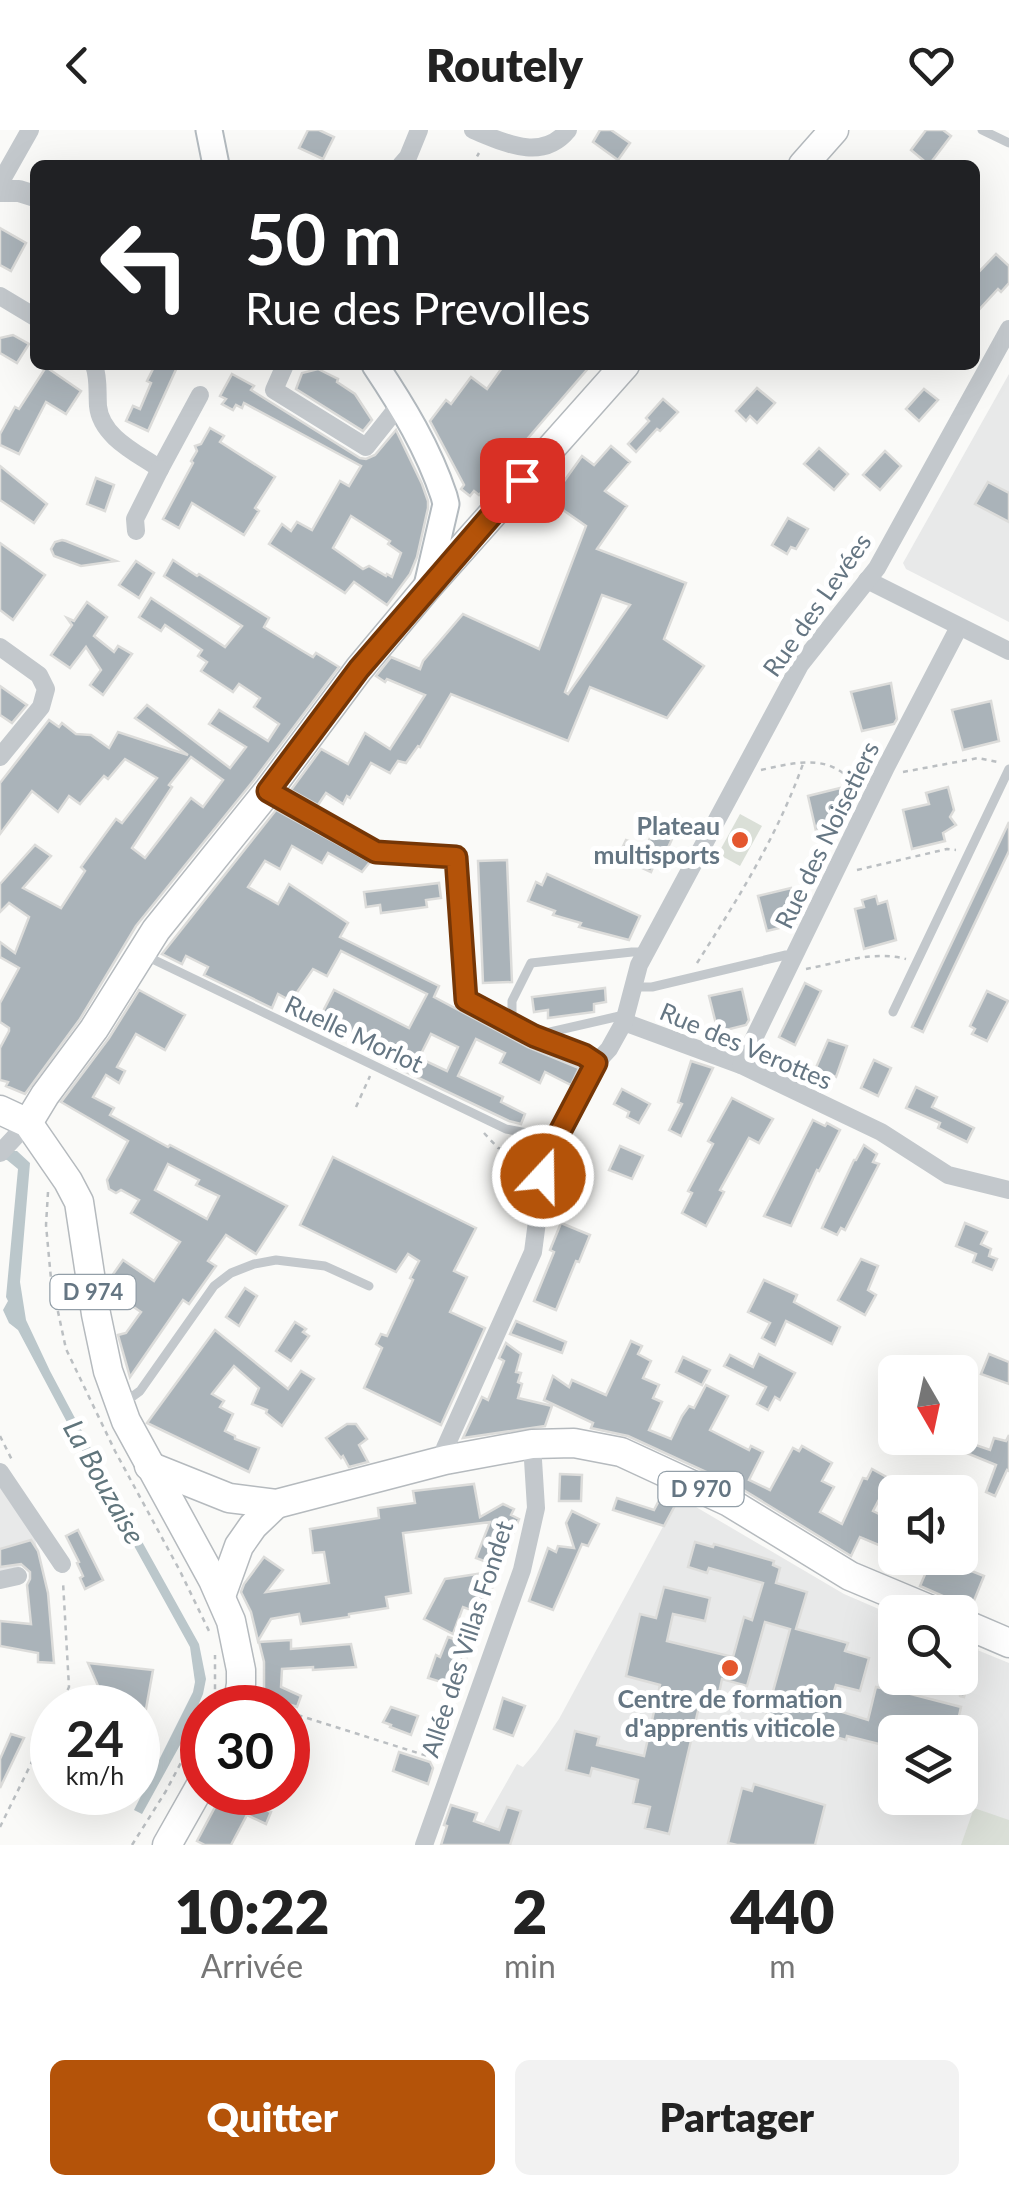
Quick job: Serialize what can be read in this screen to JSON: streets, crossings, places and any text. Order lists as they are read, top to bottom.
{
  "streets": {
    "main road": ["D 974", "D 970"],
    "street": [
      "Rue des Levées",
      "Rue des Noisetiers",
      "Rue des Verottes",
      "Allée des Villas Fondet"
    ],
    "lane": ["Ruelle Morlot"]
  },
  "crossings": [
    ["Rue des Levées", "Rue des Verottes"],
    ["Rue des Noisetiers", "Rue des Verottes"],
    ["Ruelle Morlot", "Rue des Verottes"],
    ["Rue des Verottes", "D 970"],
    ["D 970", "Allée des Villas Fondet"]
  ],
  "water": ["La Bouzaise"],
  "places": ["Plateau multisports", "Centre de formation d'apprentis viticole"],
  "north": "bottom",
  "page": {
    "header": "Routely",
    "turn": ["50 m", "Rue des Prevolles"],
    "speed": "24 km/h",
    "limit": "30",
    "eta": [
      "10:22",
      "Arrivée",
      "2",
      "min",
      "440",
      "m"
    ],
    "buttons": ["Quitter", "Partager"]
  }
}
